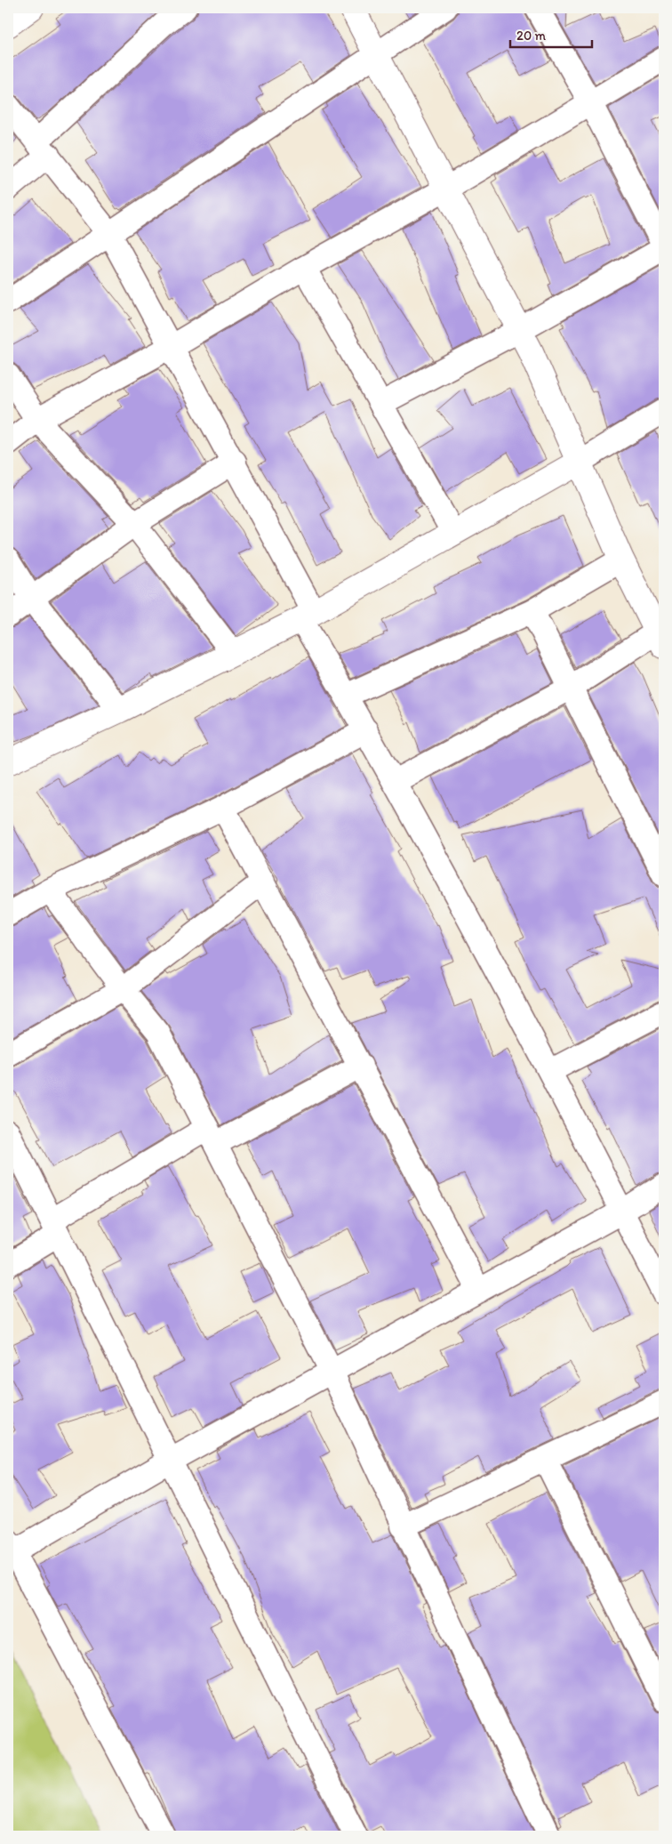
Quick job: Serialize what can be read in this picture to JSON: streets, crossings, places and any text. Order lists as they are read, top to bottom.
{
  "scale_bar": "20 m"
}
